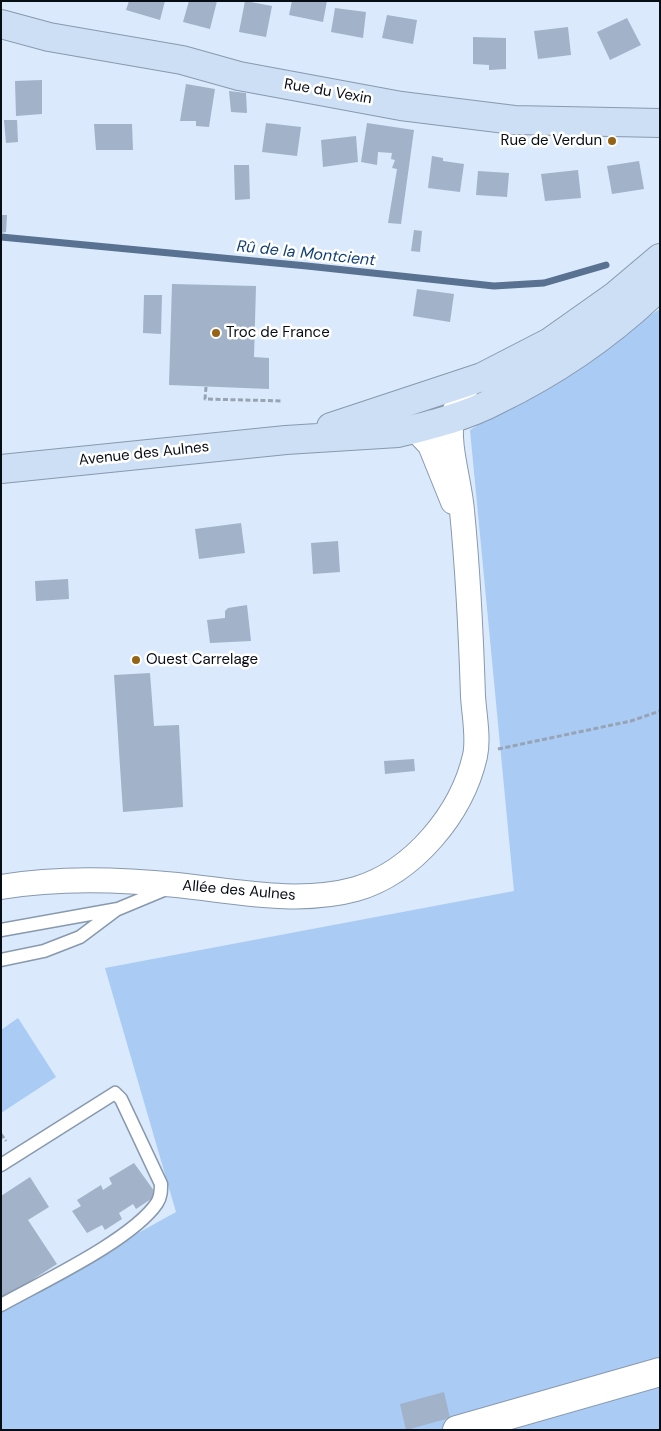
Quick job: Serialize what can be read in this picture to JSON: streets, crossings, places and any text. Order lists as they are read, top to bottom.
{
  "streets": {
    "main road": ["Rue du Vexin", "Avenue des Aulnes"],
    "street": ["Allée des Aulnes"]
  },
  "water": ["Rû de la Montcient"],
  "places": ["Rue de Verdun", "Troc de France", "Ouest Carrelage"]
}
